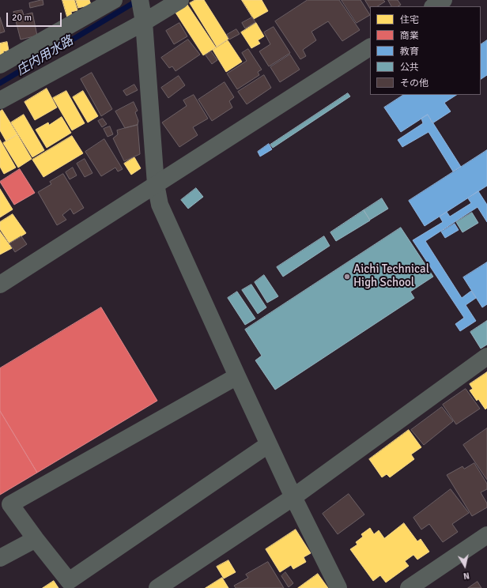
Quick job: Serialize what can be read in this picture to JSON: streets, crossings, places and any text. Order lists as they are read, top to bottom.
{
  "water": ["庄内用水路"],
  "places": ["Aichi Technical High School"],
  "legend": [
    "住宅",
    "商業",
    "教育",
    "公共",
    "その他"
  ],
  "scale_bar": "20 m",
  "north": "bottom"
}
